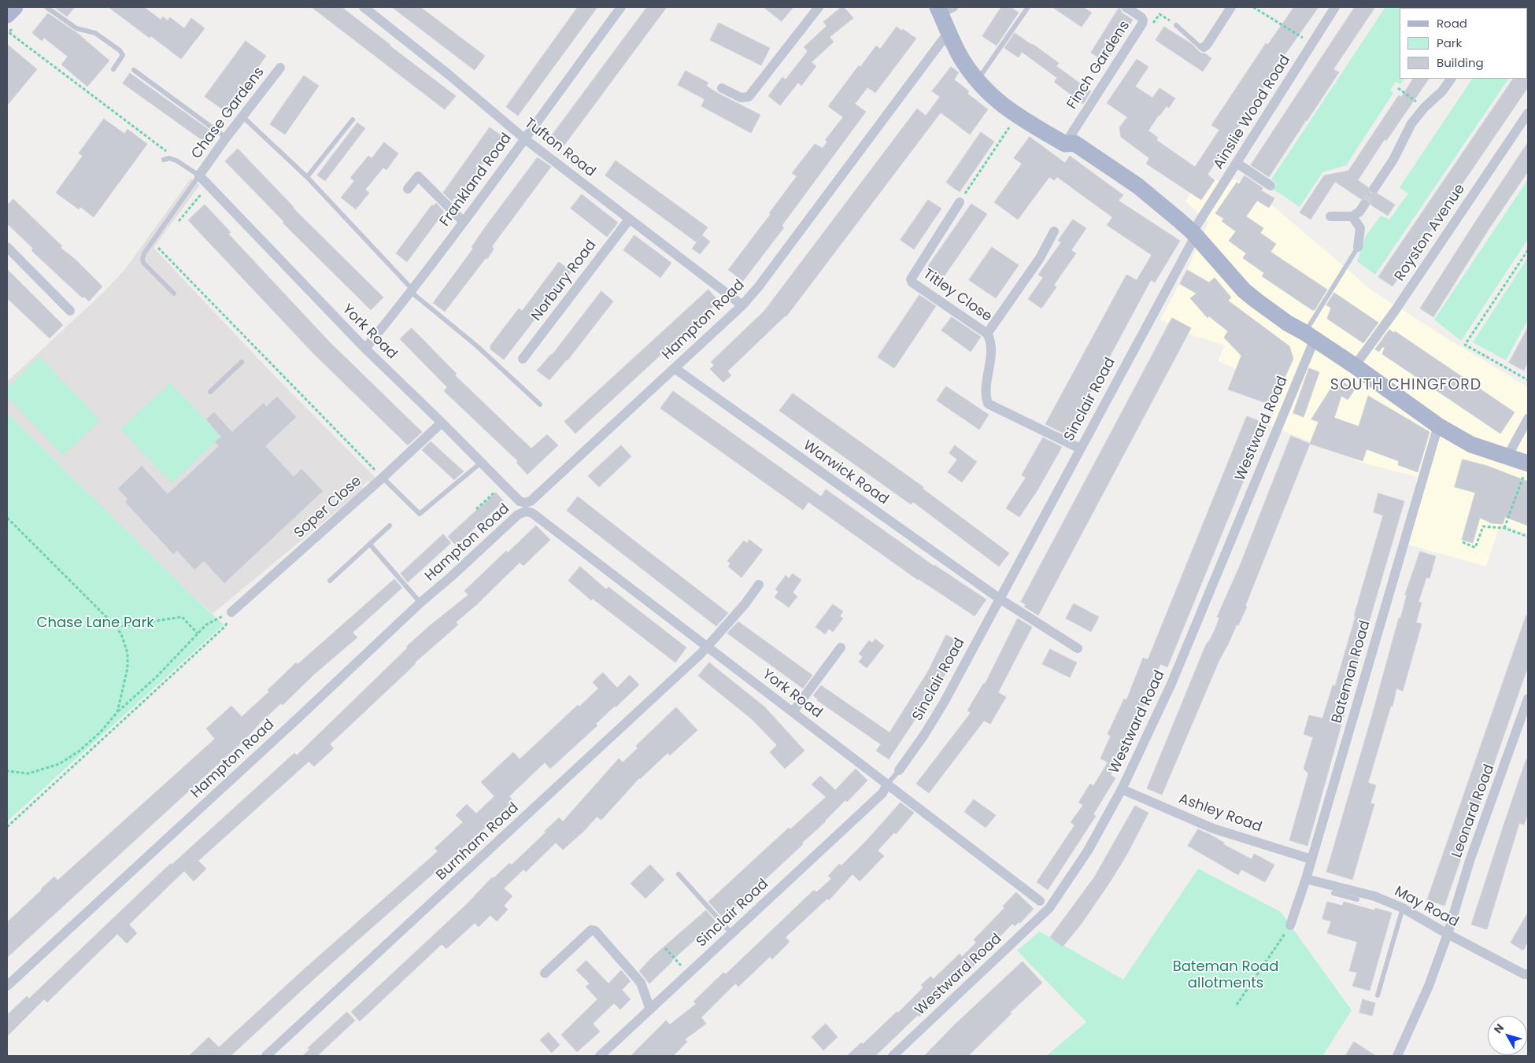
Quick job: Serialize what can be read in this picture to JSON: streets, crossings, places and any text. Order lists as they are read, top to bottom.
{
  "streets": {
    "street": [
      "Finch Gardens",
      "Ainslie Wood Road",
      "Chase Gardens",
      "Tufton Road",
      "Frankland Road",
      "Royston Avenue",
      "Norbury Road",
      "Titley Close",
      "Hampton Road",
      "York Road",
      "Sinclair Road",
      "Westward Road",
      "Warwick Road",
      "Soper Close",
      "Bateman Road",
      "Leonard Road",
      "Ashley Road",
      "Burnham Road",
      "May Road"
    ]
  },
  "crossings": [
    ["Ainslie Wood Road", "Sinclair Road"],
    ["Chase Gardens", "York Road"],
    ["Tufton Road", "Frankland Road"],
    ["Tufton Road", "Norbury Road"],
    ["Tufton Road", "Hampton Road"],
    ["Frankland Road", "York Road"],
    ["Titley Close", "Sinclair Road"],
    ["Hampton Road", "York Road"],
    ["Hampton Road", "Warwick Road"],
    ["York Road", "Sinclair Road"],
    ["York Road", "Soper Close"],
    ["York Road", "Burnham Road"],
    ["Sinclair Road", "Warwick Road"],
    ["Westward Road", "Ashley Road"],
    ["Bateman Road", "Ashley Road"],
    ["Bateman Road", "May Road"],
    ["Leonard Road", "May Road"]
  ],
  "districts": ["SOUTH CHINGFORD"],
  "parks": ["Chase Lane Park", "Bateman Road allotments"],
  "legend": ["Road", "Park", "Building"],
  "north": "top left"
}
